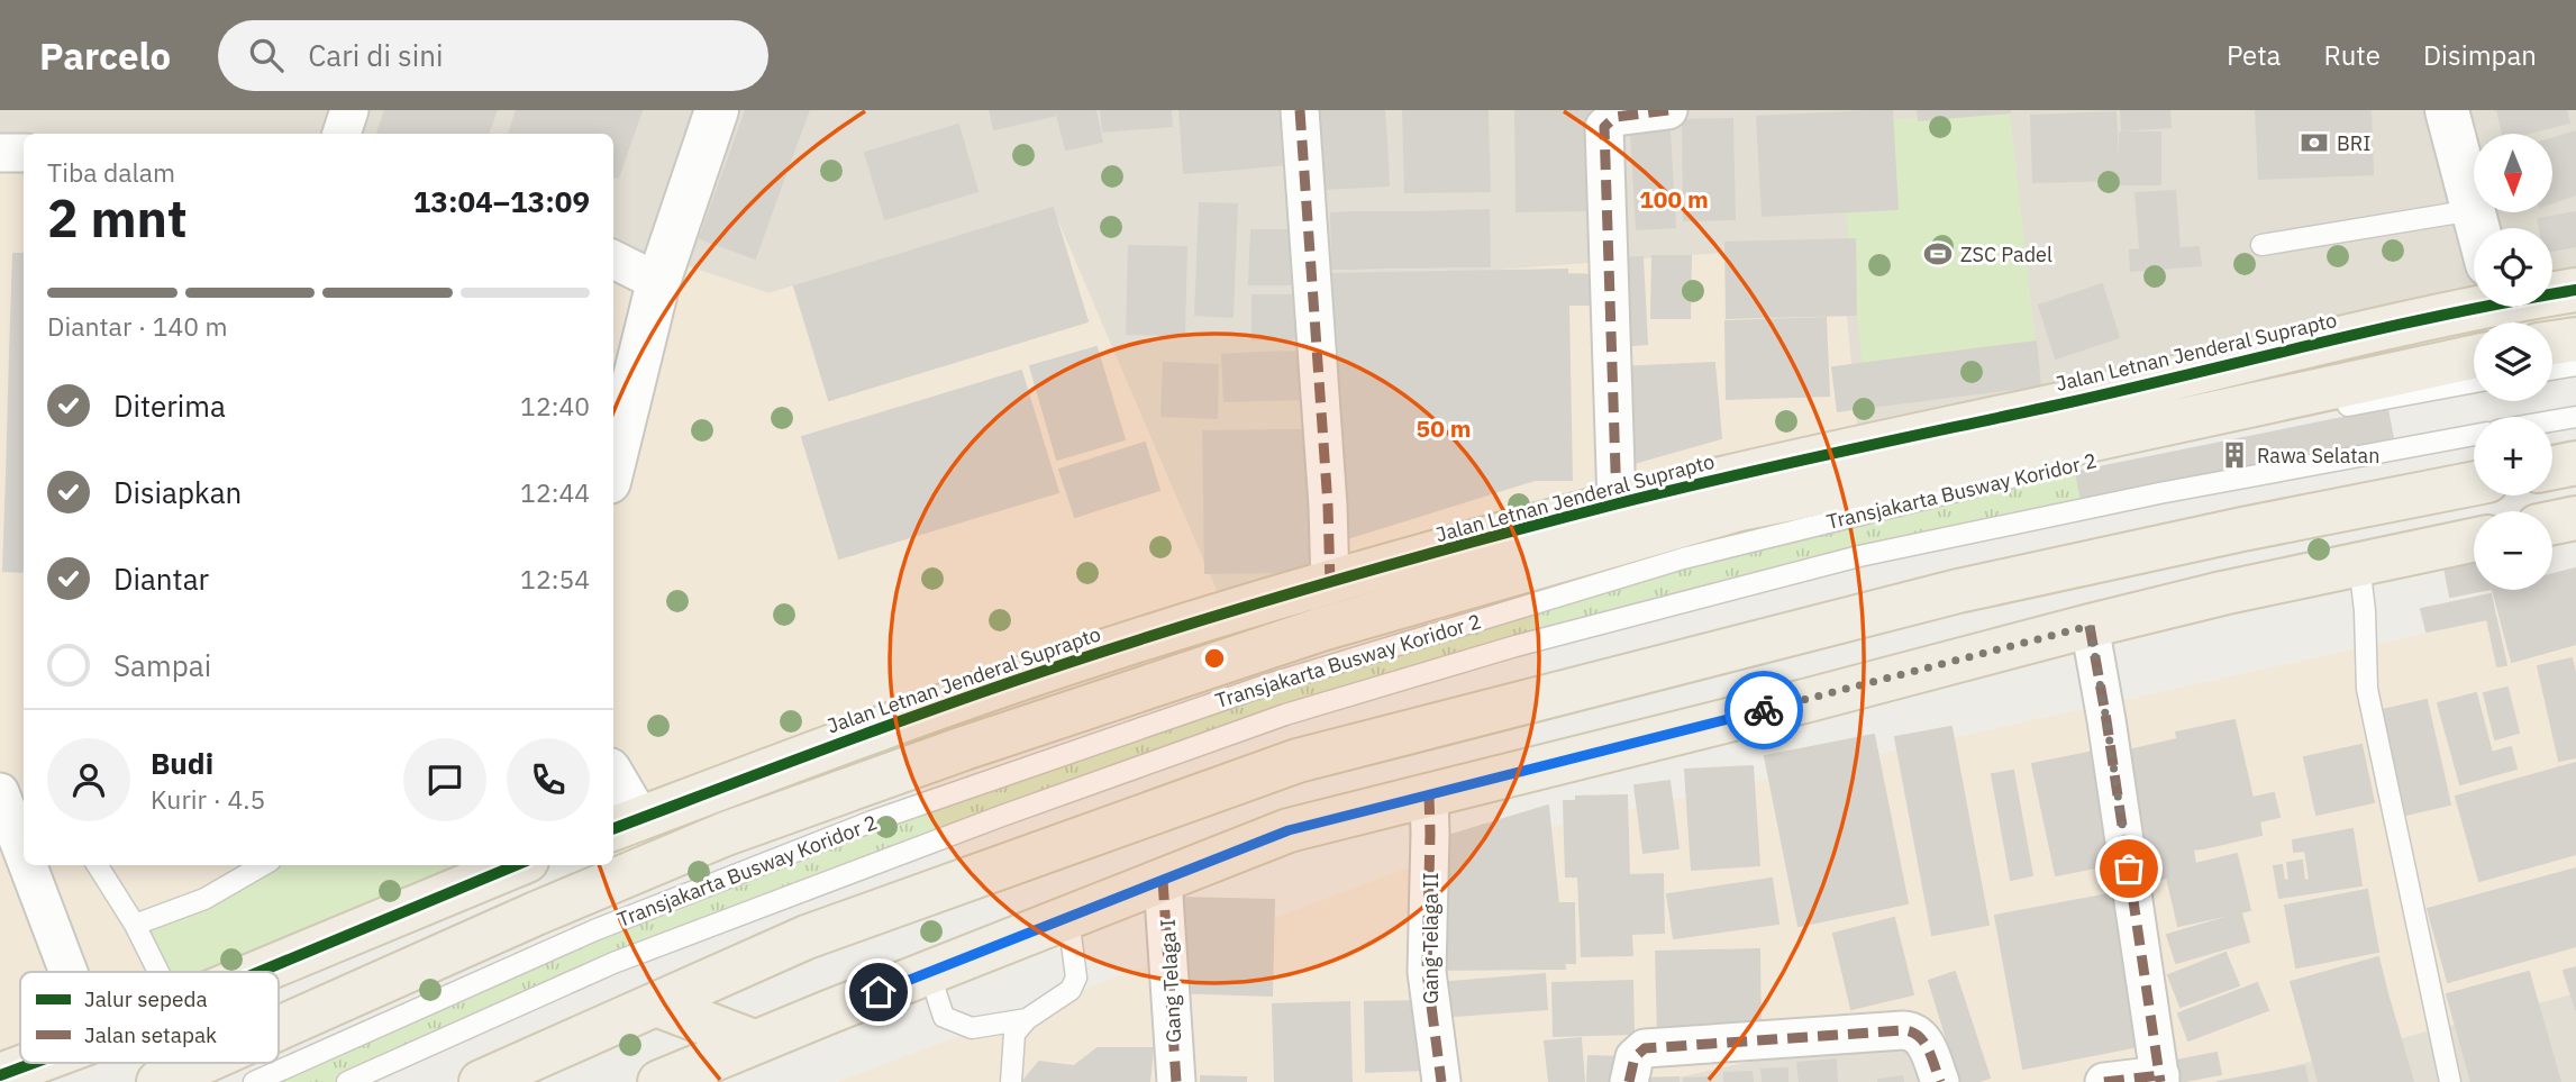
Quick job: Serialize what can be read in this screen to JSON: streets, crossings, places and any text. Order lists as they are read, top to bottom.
{
  "streets": {
    "main road": ["Jalan Letnan Jenderal Suprapto"],
    "street": ["Gang Telaga II", "Gang Telaga I"],
    "lane": ["Transjakarta Busway Koridor 2"]
  },
  "places": {
    "bank": ["BRI"],
    "sports": ["ZSC Padel"],
    "building": ["Rawa Selatan"]
  },
  "legend": ["Jalur sepeda", "Jalan setapak"],
  "north": "bottom",
  "page": {
    "header": "Parcelo",
    "search": "Cari di sini",
    "nav": ["Peta", "Rute", "Disimpan"],
    "map_buttons": ["+", "−"],
    "heading": ["2 mnt", "Tiba dalam", "13:04–13:09"],
    "panel": ["Budi", "Kurir · 4.5"],
    "bar": "Diantar · 140 m",
    "list": [
      ["Diterima", "12:40"],
      ["Disiapkan", "12:44"],
      ["Diantar", "12:54"],
      "Sampai"
    ]
  },
  "rings": ["100 m", "50 m"]
}
